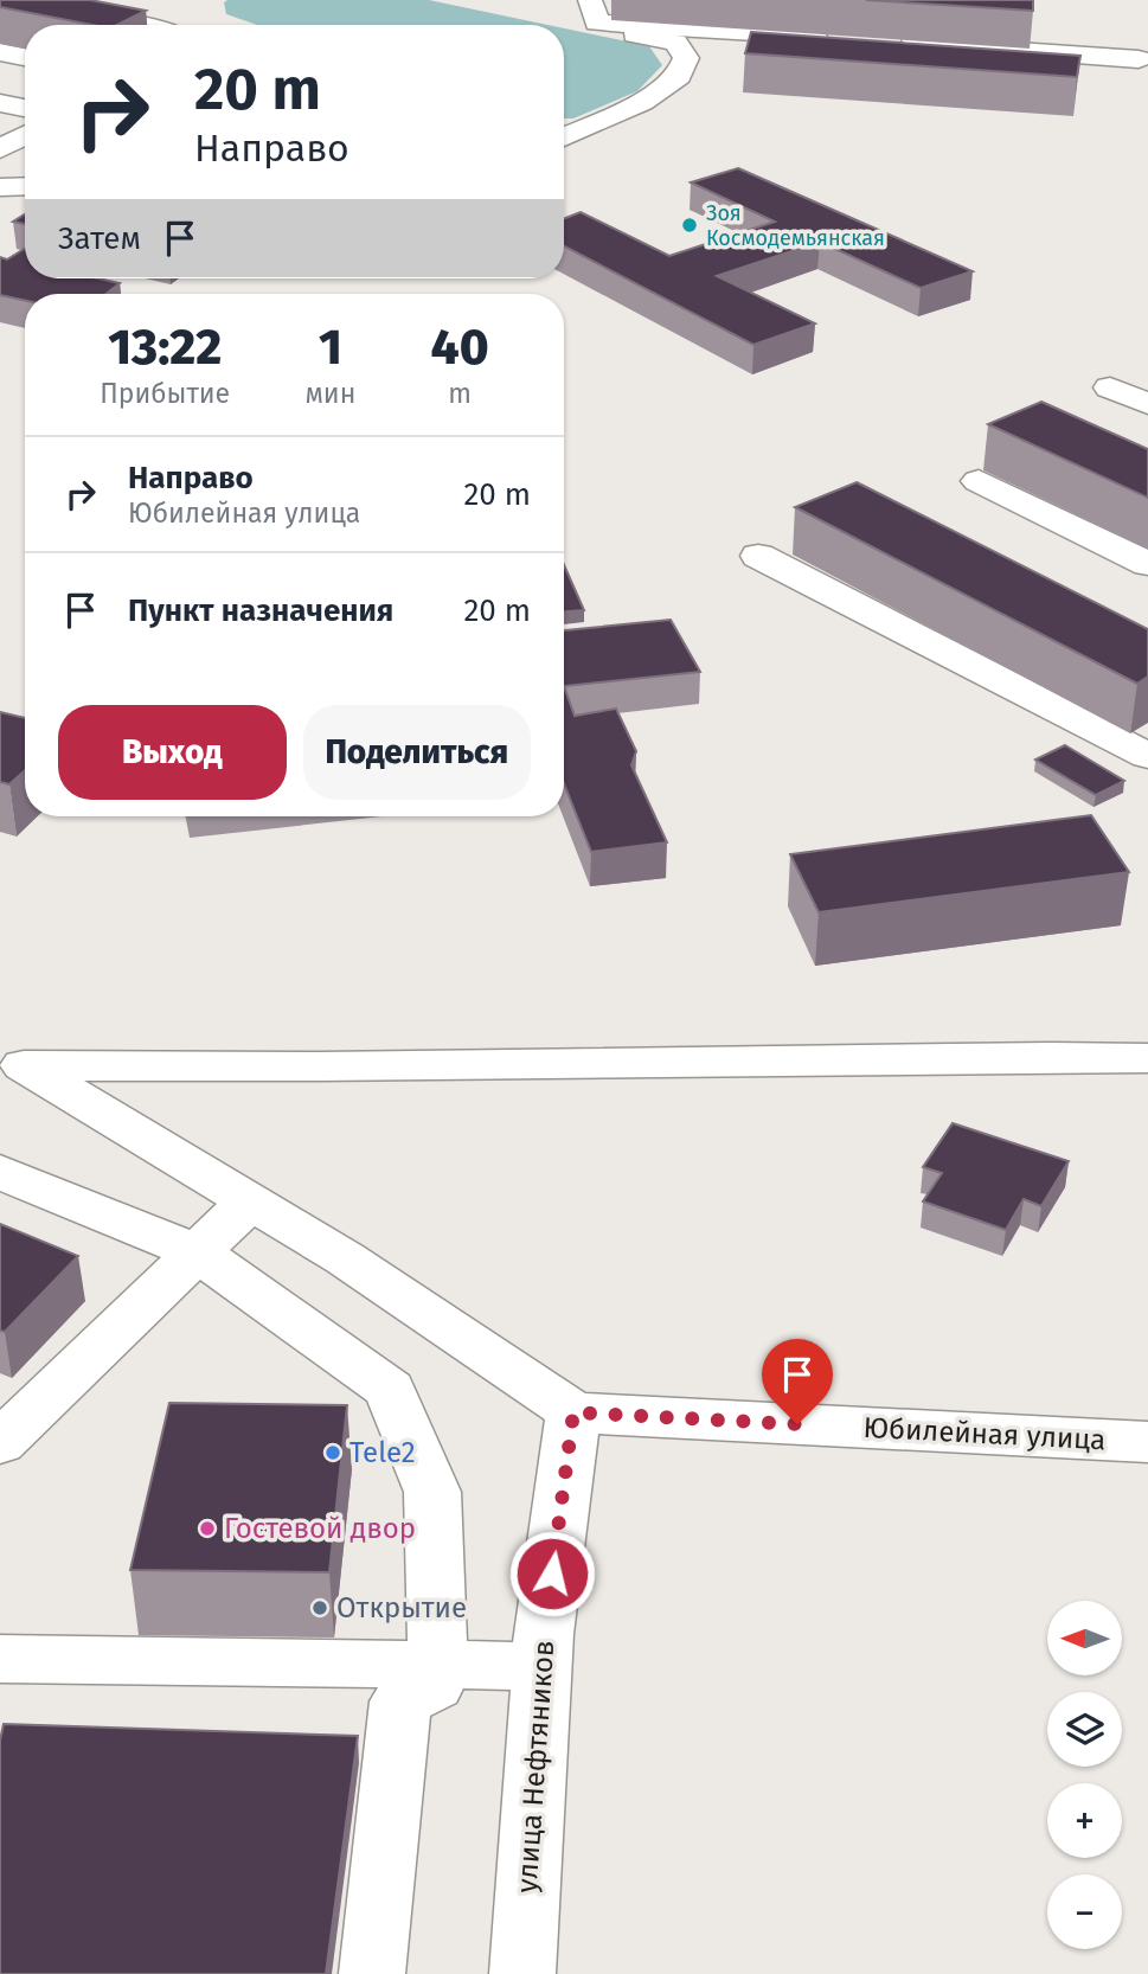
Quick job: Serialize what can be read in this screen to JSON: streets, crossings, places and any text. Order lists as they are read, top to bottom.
{
  "streets": {
    "street": ["Юбилейная улица", "улица Нефтяников"]
  },
  "crossings": [
    ["Юбилейная улица", "улица Нефтяников"]
  ],
  "places": [
    "Зоя Космодемьянская",
    "Tele2",
    "Гостевой двор",
    "Открытие"
  ],
  "north": "left",
  "page": {
    "turn": ["20 m", "Направо"],
    "then": "Затем",
    "eta": [
      "13:22",
      "Прибытие",
      "1",
      "мин",
      "40",
      "m"
    ],
    "list": [
      {
        "name": "Направо",
        "note": "Юбилейная улица",
        "value": "20 m"
      },
      {
        "name": "Пункт назначения",
        "value": "20 m"
      }
    ],
    "buttons": ["Выход", "Поделиться"],
    "map_buttons": ["+", "−"]
  }
}
